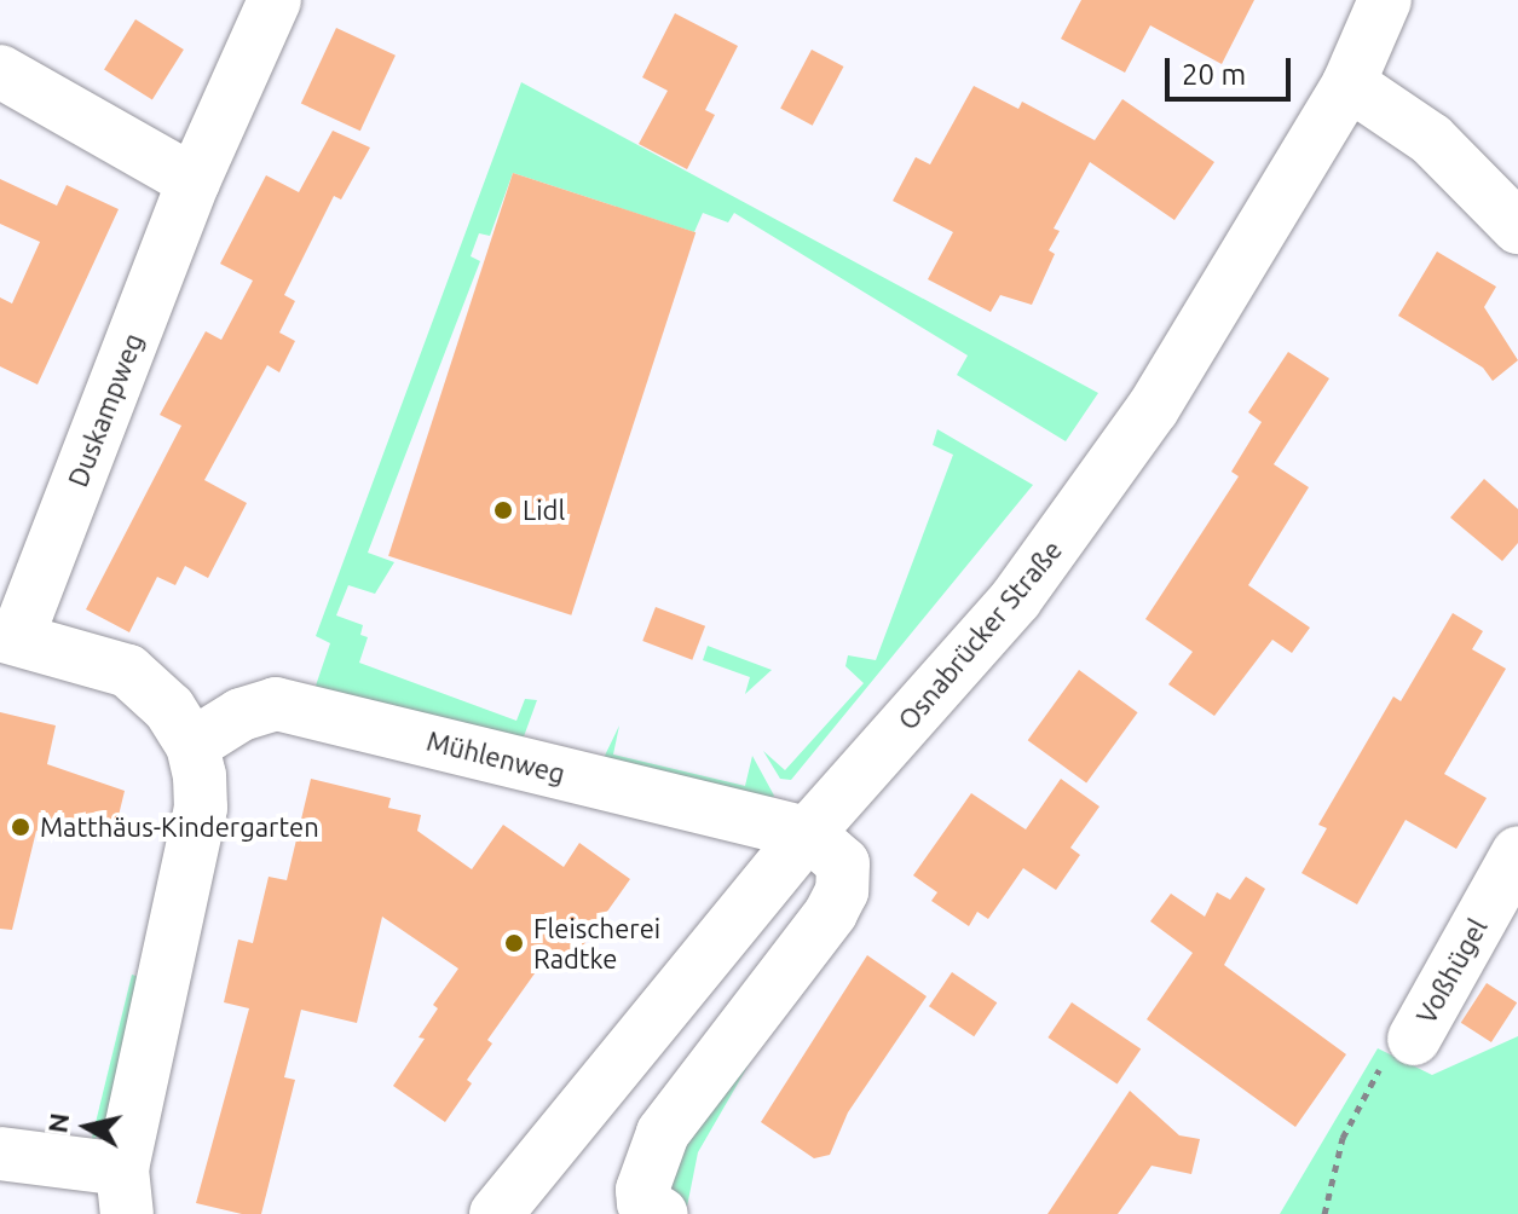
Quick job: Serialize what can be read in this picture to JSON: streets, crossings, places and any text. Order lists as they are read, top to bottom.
{
  "streets": {
    "street": [
      "Duskampweg",
      "Osnabrücker Straße",
      "Mühlenweg",
      "Voßhügel"
    ]
  },
  "crossings": [
    ["Osnabrücker Straße", "Mühlenweg"]
  ],
  "places": ["Lidl", "Matthäus-Kindergarten", "Fleischerei Radtke"],
  "scale_bar": "20 m",
  "north": "left"
}
